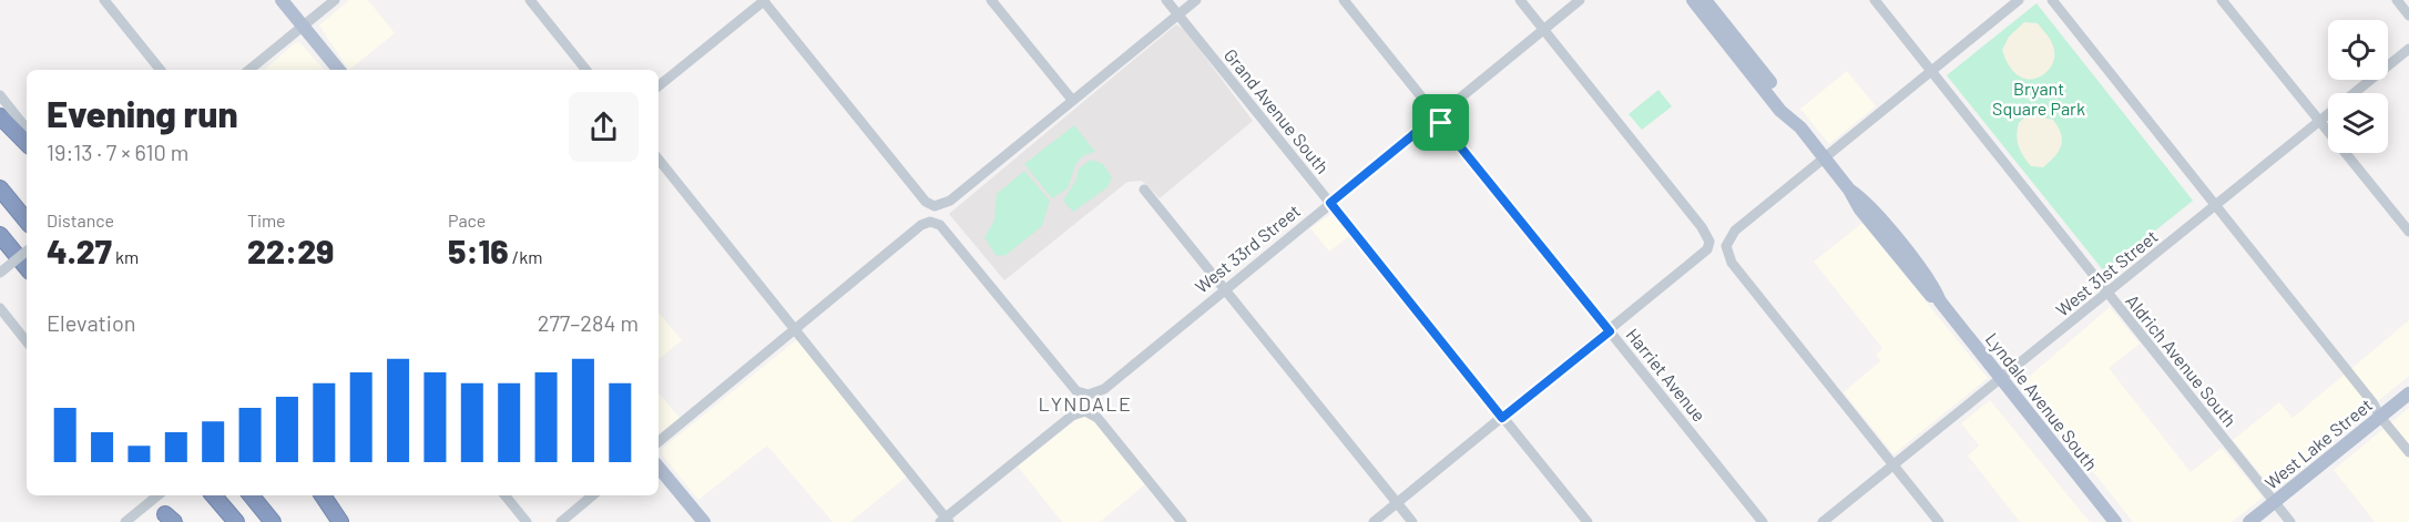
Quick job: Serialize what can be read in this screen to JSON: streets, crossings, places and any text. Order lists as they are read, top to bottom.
{
  "streets": {
    "main road": ["Lyndale Avenue South", "West Lake Street"],
    "street": [
      "Grand Avenue South",
      "West 33rd Street",
      "West 31st Street",
      "Aldrich Avenue South",
      "Harriet Avenue"
    ]
  },
  "crossings": [
    ["Grand Avenue South", "West 33rd Street"],
    ["West 33rd Street", "Harriet Avenue"],
    ["West 31st Street", "Aldrich Avenue South"],
    ["West 31st Street", "Lyndale Avenue South"],
    ["Aldrich Avenue South", "West Lake Street"]
  ],
  "districts": ["LYNDALE"],
  "parks": ["Bryant Square Park"],
  "page": {
    "heading": ["Evening run", "19:13 · 7 × 610 m"],
    "stats": [
      ["Distance", "4.27 km"],
      ["Time", "22:29"],
      ["Pace", "5:16 /km"]
    ],
    "chart": ["Elevation", "277–284 m"]
  }
}
